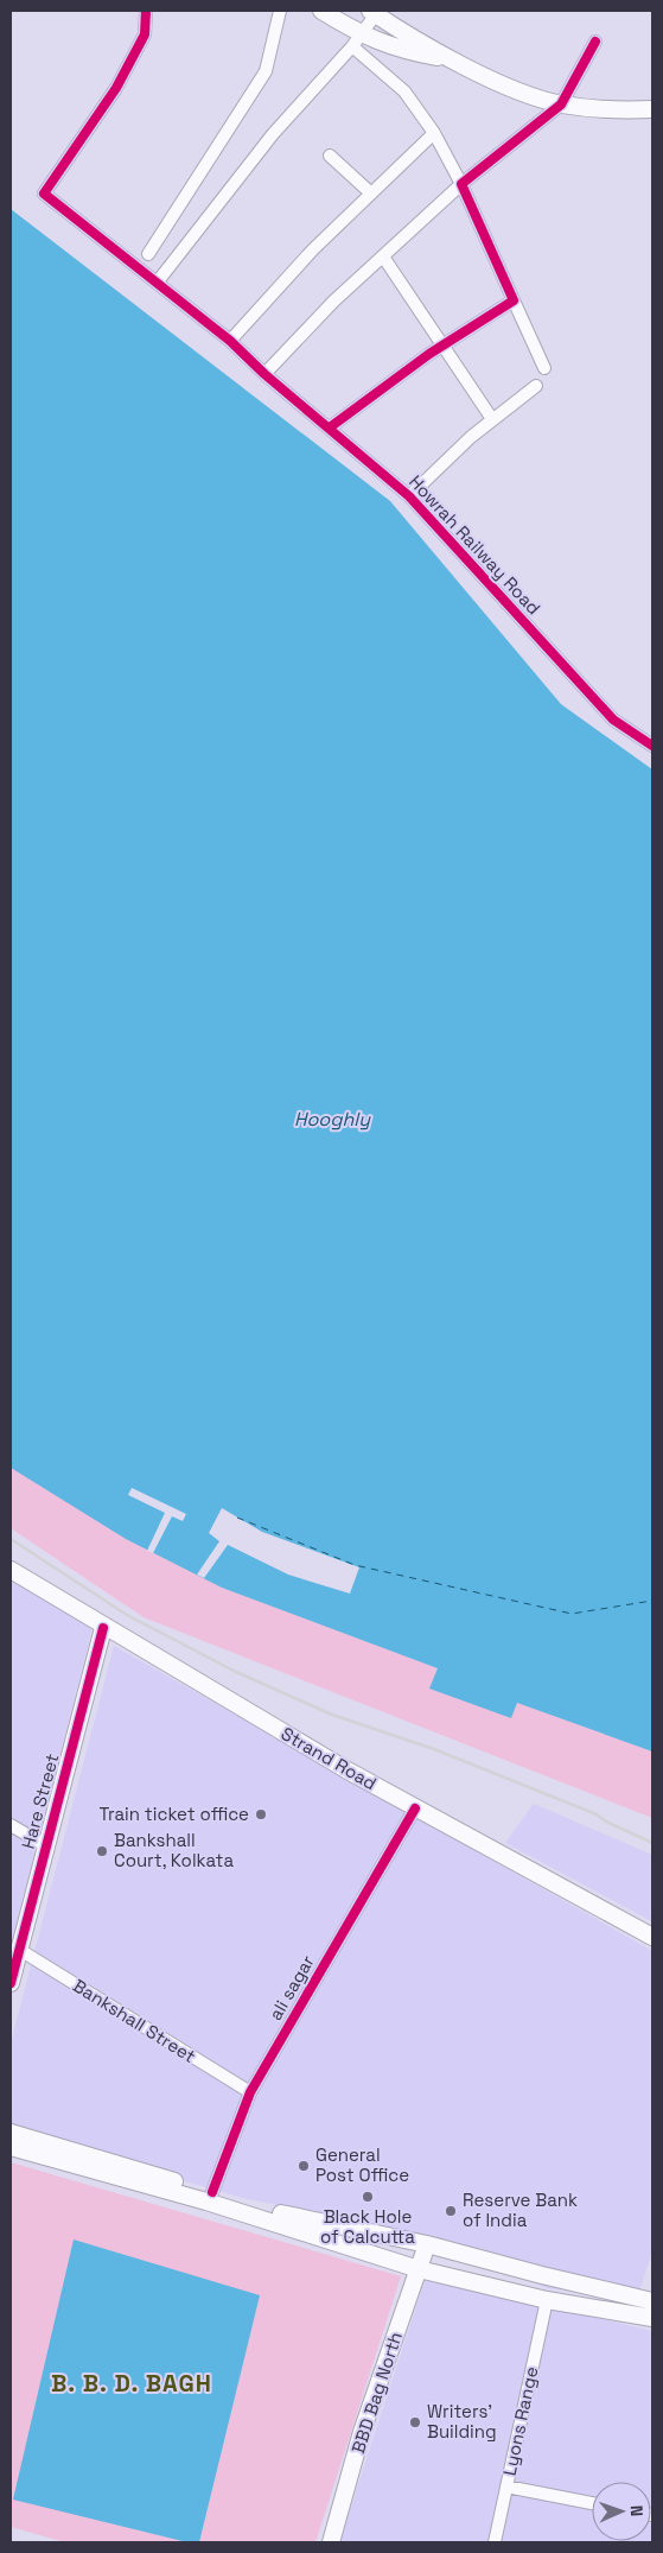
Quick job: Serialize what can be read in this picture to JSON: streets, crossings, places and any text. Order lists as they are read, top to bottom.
{
  "streets": {
    "main road": ["Strand Road", "Hare Street", "BBD Bag North"],
    "street": [
      "Howrah Railway Road",
      "ali sagar",
      "Bankshall Street",
      "Lyons Range"
    ]
  },
  "crossings": [
    ["Strand Road", "Hare Street"],
    ["Strand Road", "ali sagar"],
    ["Hare Street", "Bankshall Street"],
    ["ali sagar", "Bankshall Street"]
  ],
  "districts": ["B. B. D. BAGH"],
  "water": ["Hooghly"],
  "places": [
    "Train ticket office",
    "Bankshall Court, Kolkata",
    "General Post Office",
    "Black Hole of Calcutta",
    "Reserve Bank of India",
    "Writers' Building"
  ],
  "north": "right"
}
